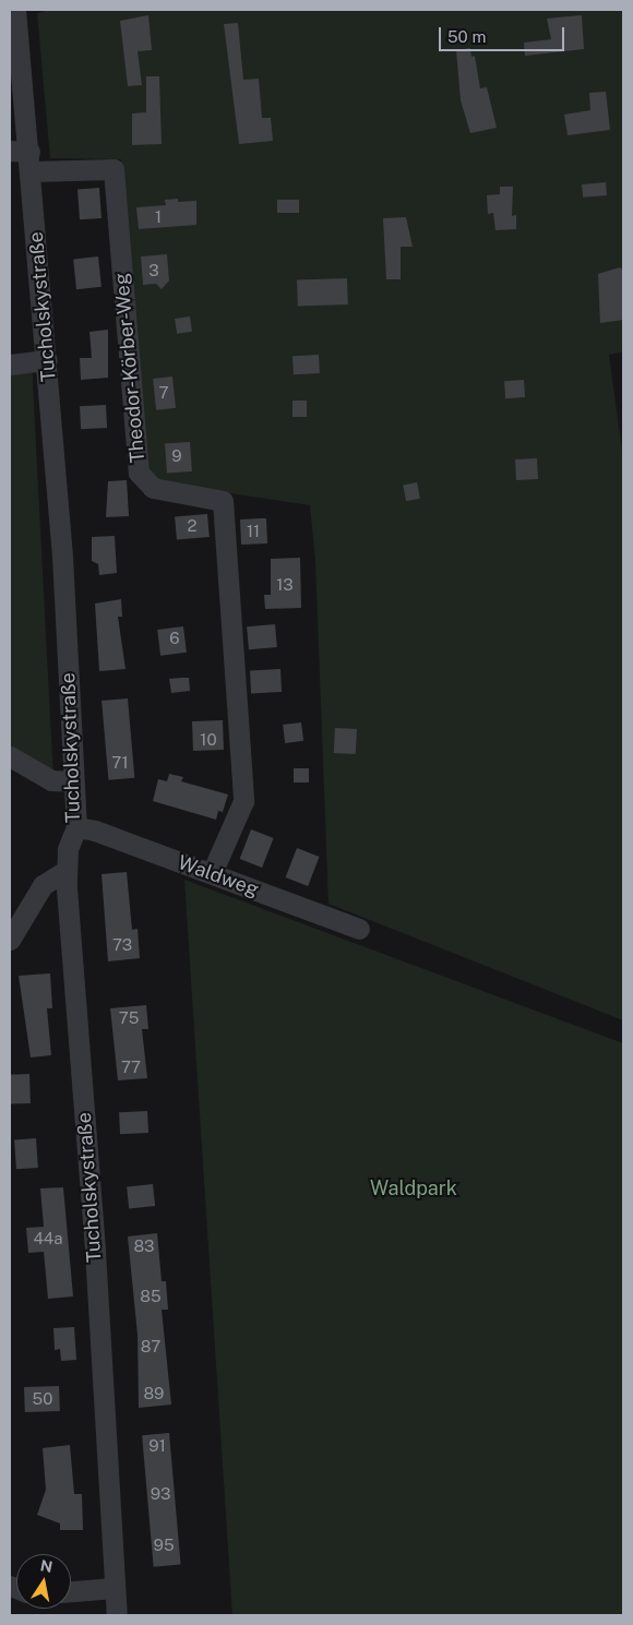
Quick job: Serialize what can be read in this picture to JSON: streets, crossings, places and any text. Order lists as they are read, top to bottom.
{
  "streets": {
    "street": ["Tucholskystraße", "Theodor-Körber-Weg", "Waldweg"]
  },
  "crossings": [
    ["Tucholskystraße", "Theodor-Körber-Weg"],
    ["Tucholskystraße", "Waldweg"],
    ["Theodor-Körber-Weg", "Waldweg"]
  ],
  "parks": ["Waldpark"],
  "house_numbers": [
    "1",
    "3",
    "7",
    "9",
    "2",
    "11",
    "13",
    "6",
    "10",
    "71",
    "73",
    "75",
    "77",
    "44a",
    "83",
    "85",
    "87",
    "89",
    "50",
    "91",
    "93",
    "95"
  ],
  "scale_bar": "50 m",
  "north": "top"
}
